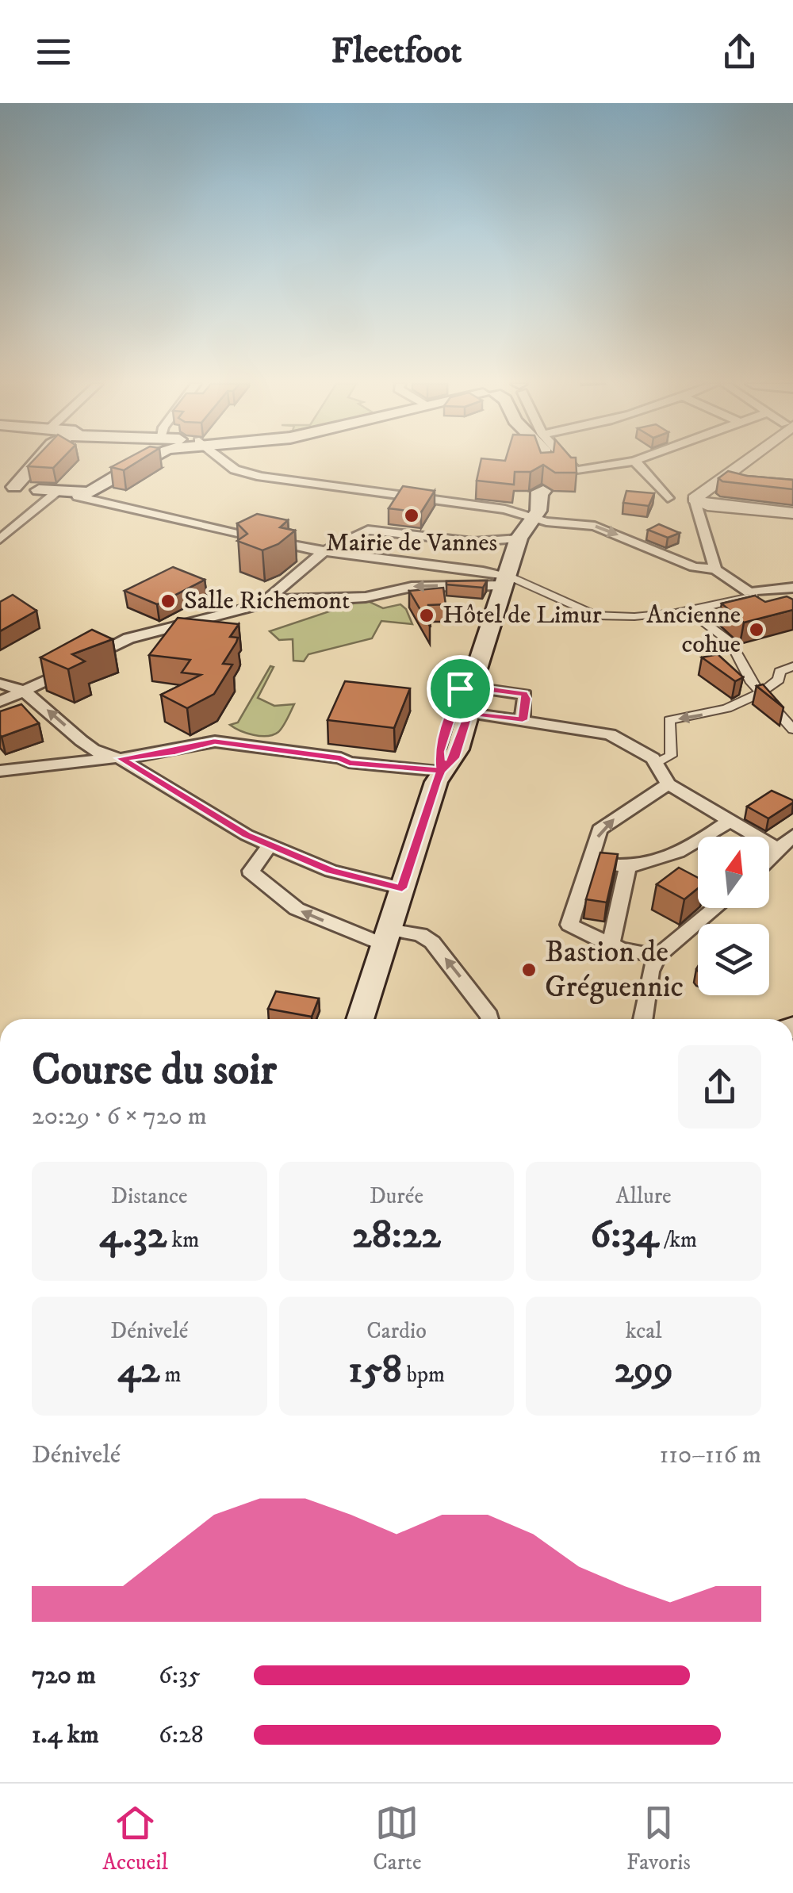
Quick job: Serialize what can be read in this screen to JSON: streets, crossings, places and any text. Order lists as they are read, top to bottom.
{
  "places": [
    "Mairie de Vannes",
    "Salle Richemont",
    "Hôtel de Limur",
    "Ancienne cohue",
    "Bastion de Gréguennic"
  ],
  "north": "top",
  "page": {
    "header": "Fleetfoot",
    "heading": ["Course du soir", "20:29 · 6 × 720 m"],
    "stats": [
      ["Distance", "4.32 km"],
      ["Durée", "28:22"],
      ["Allure", "6:34 /km"],
      ["Dénivelé", "42 m"],
      ["Cardio", "158 bpm"],
      ["kcal", "299"]
    ],
    "chart": ["Dénivelé", "110–116 m"],
    "list": [
      {
        "name": "720 m",
        "note": "6:35"
      },
      {
        "name": "1.4 km",
        "note": "6:28"
      }
    ],
    "tabs": ["Accueil", "Carte", "Favoris"]
  }
}
